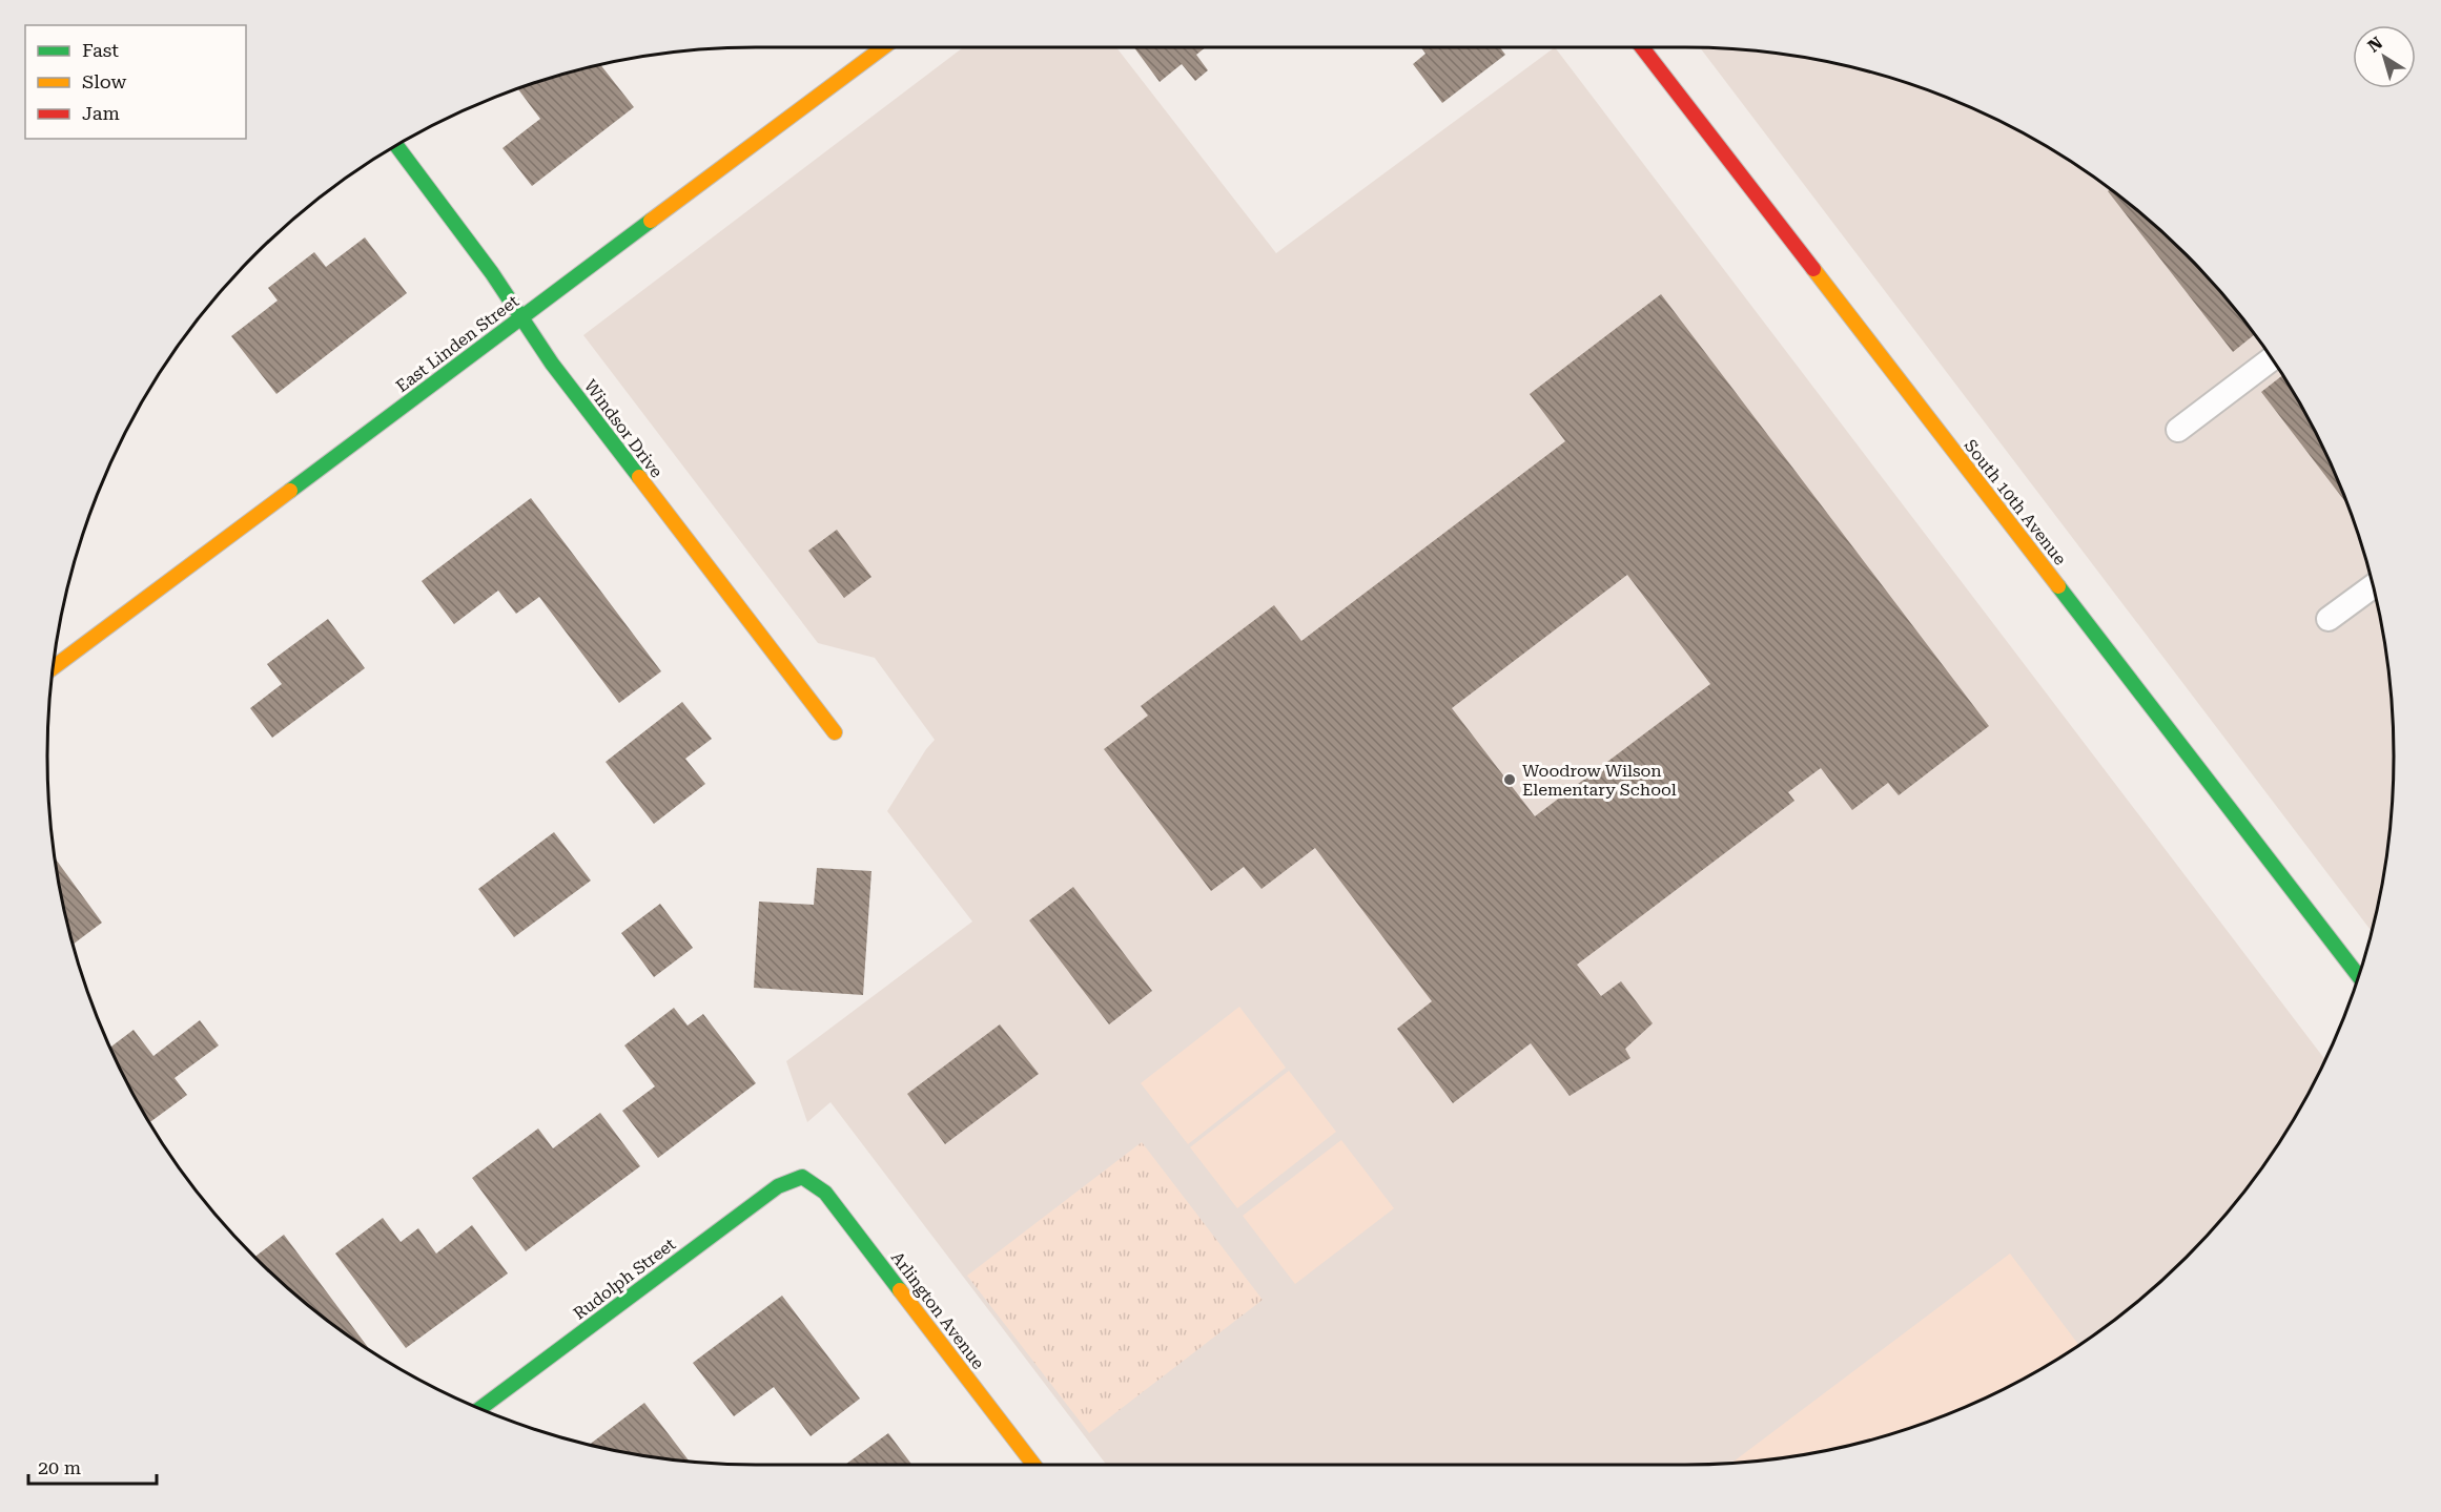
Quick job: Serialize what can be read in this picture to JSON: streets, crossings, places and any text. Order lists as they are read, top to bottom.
{
  "streets": {
    "street": [
      "East Linden Street",
      "Windsor Drive",
      "South 10th Avenue",
      "Rudolph Street",
      "Arlington Avenue"
    ]
  },
  "crossings": [
    ["East Linden Street", "Windsor Drive"],
    ["Rudolph Street", "Arlington Avenue"]
  ],
  "places": ["Woodrow Wilson Elementary School"],
  "legend": ["Fast", "Slow", "Jam"],
  "scale_bar": "20 m",
  "north": "top left"
}
